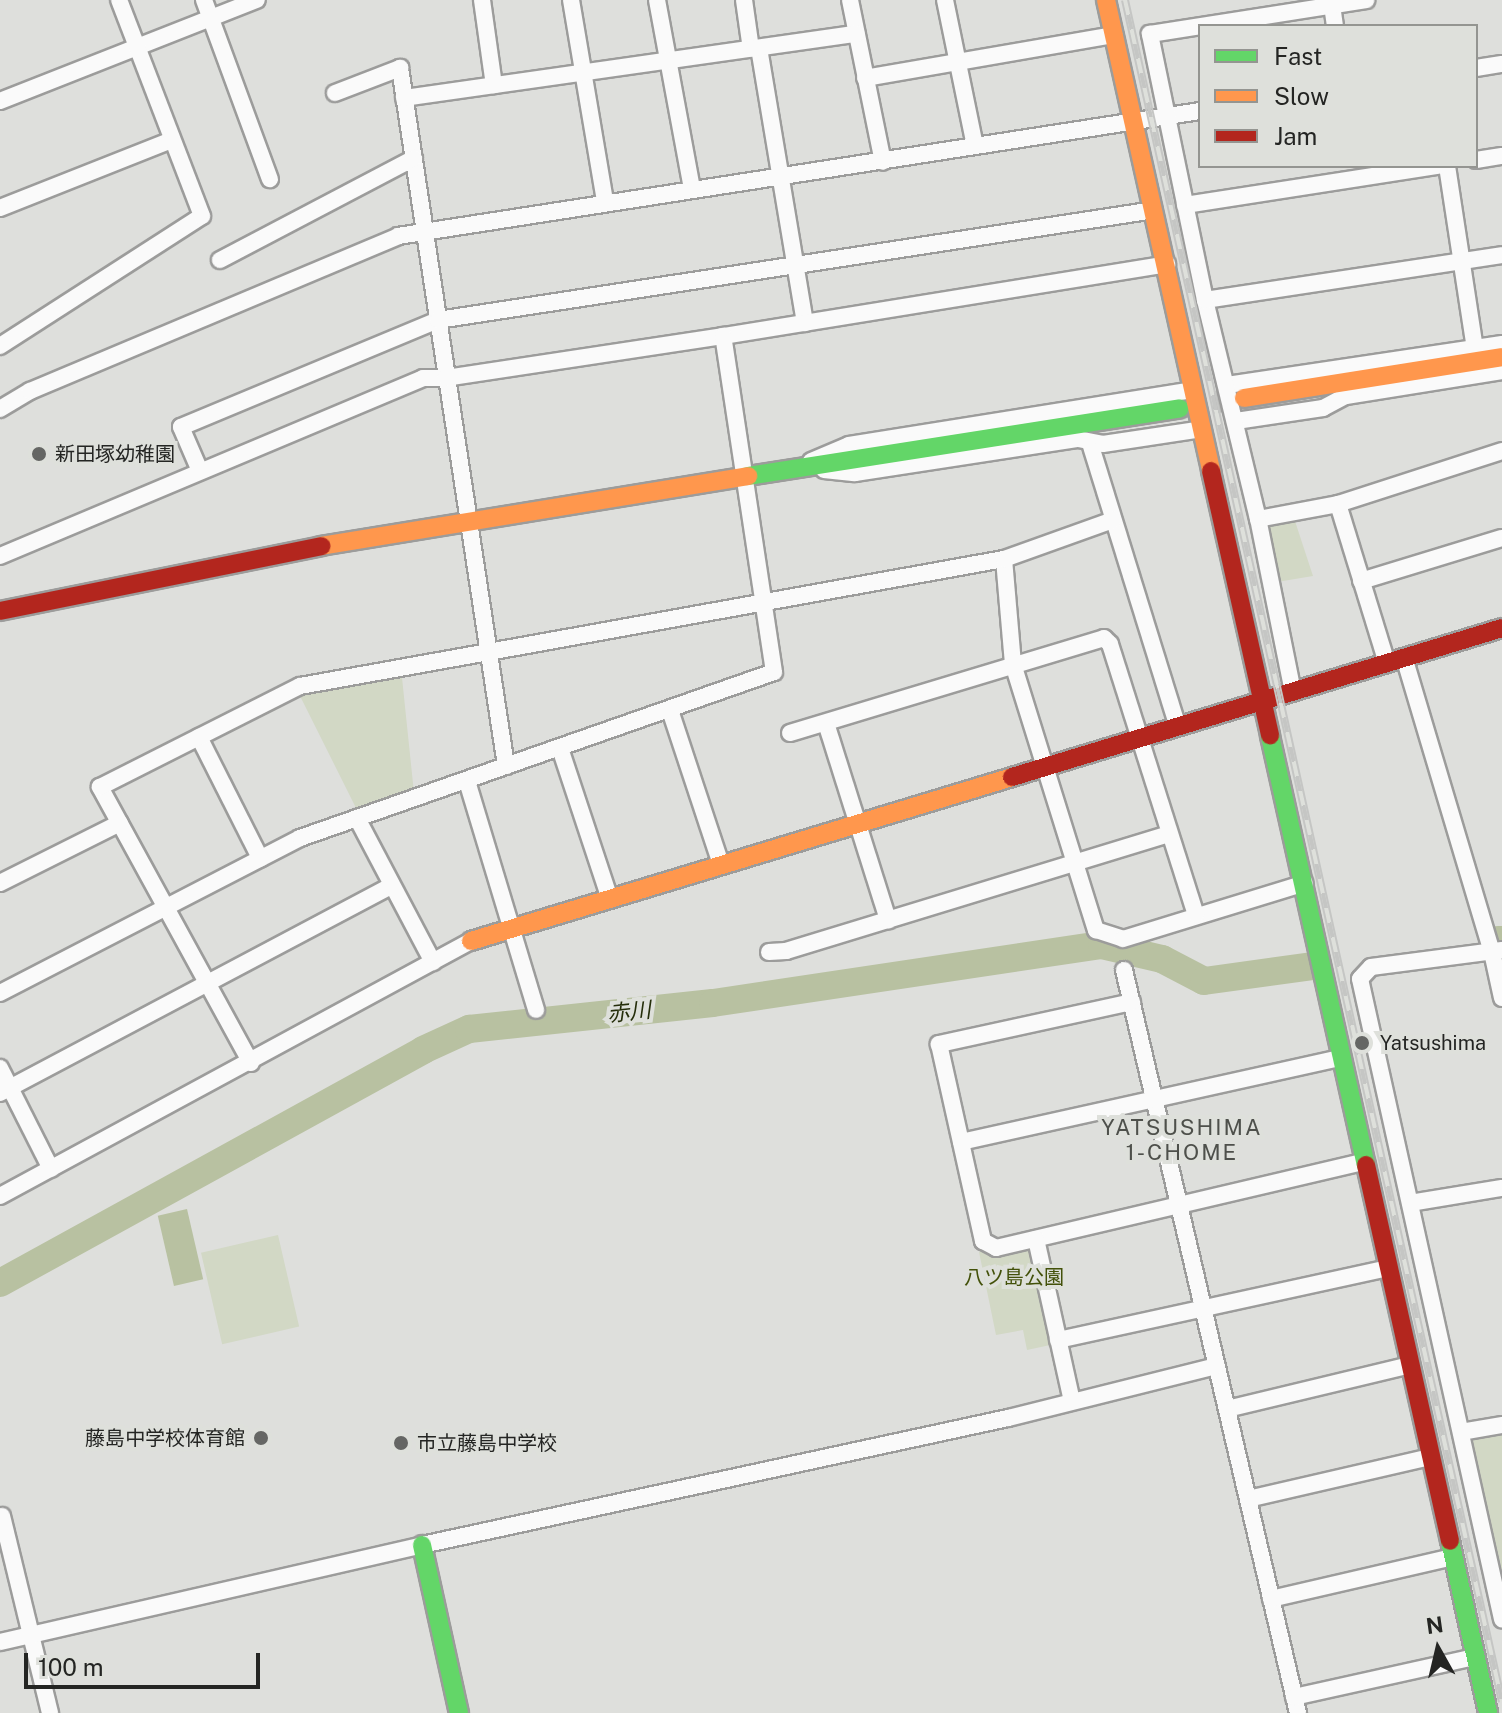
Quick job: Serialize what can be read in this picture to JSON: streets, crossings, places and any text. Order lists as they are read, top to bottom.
{
  "districts": ["YATSUSHIMA 1-CHOME"],
  "water": ["赤川"],
  "parks": ["八ツ島公園"],
  "places": [
    "新田塚幼稚園",
    "Yatsushima",
    "藤島中学校体育館",
    "市立藤島中学校"
  ],
  "legend": ["Fast", "Slow", "Jam"],
  "scale_bar": "100 m",
  "north": "top"
}
